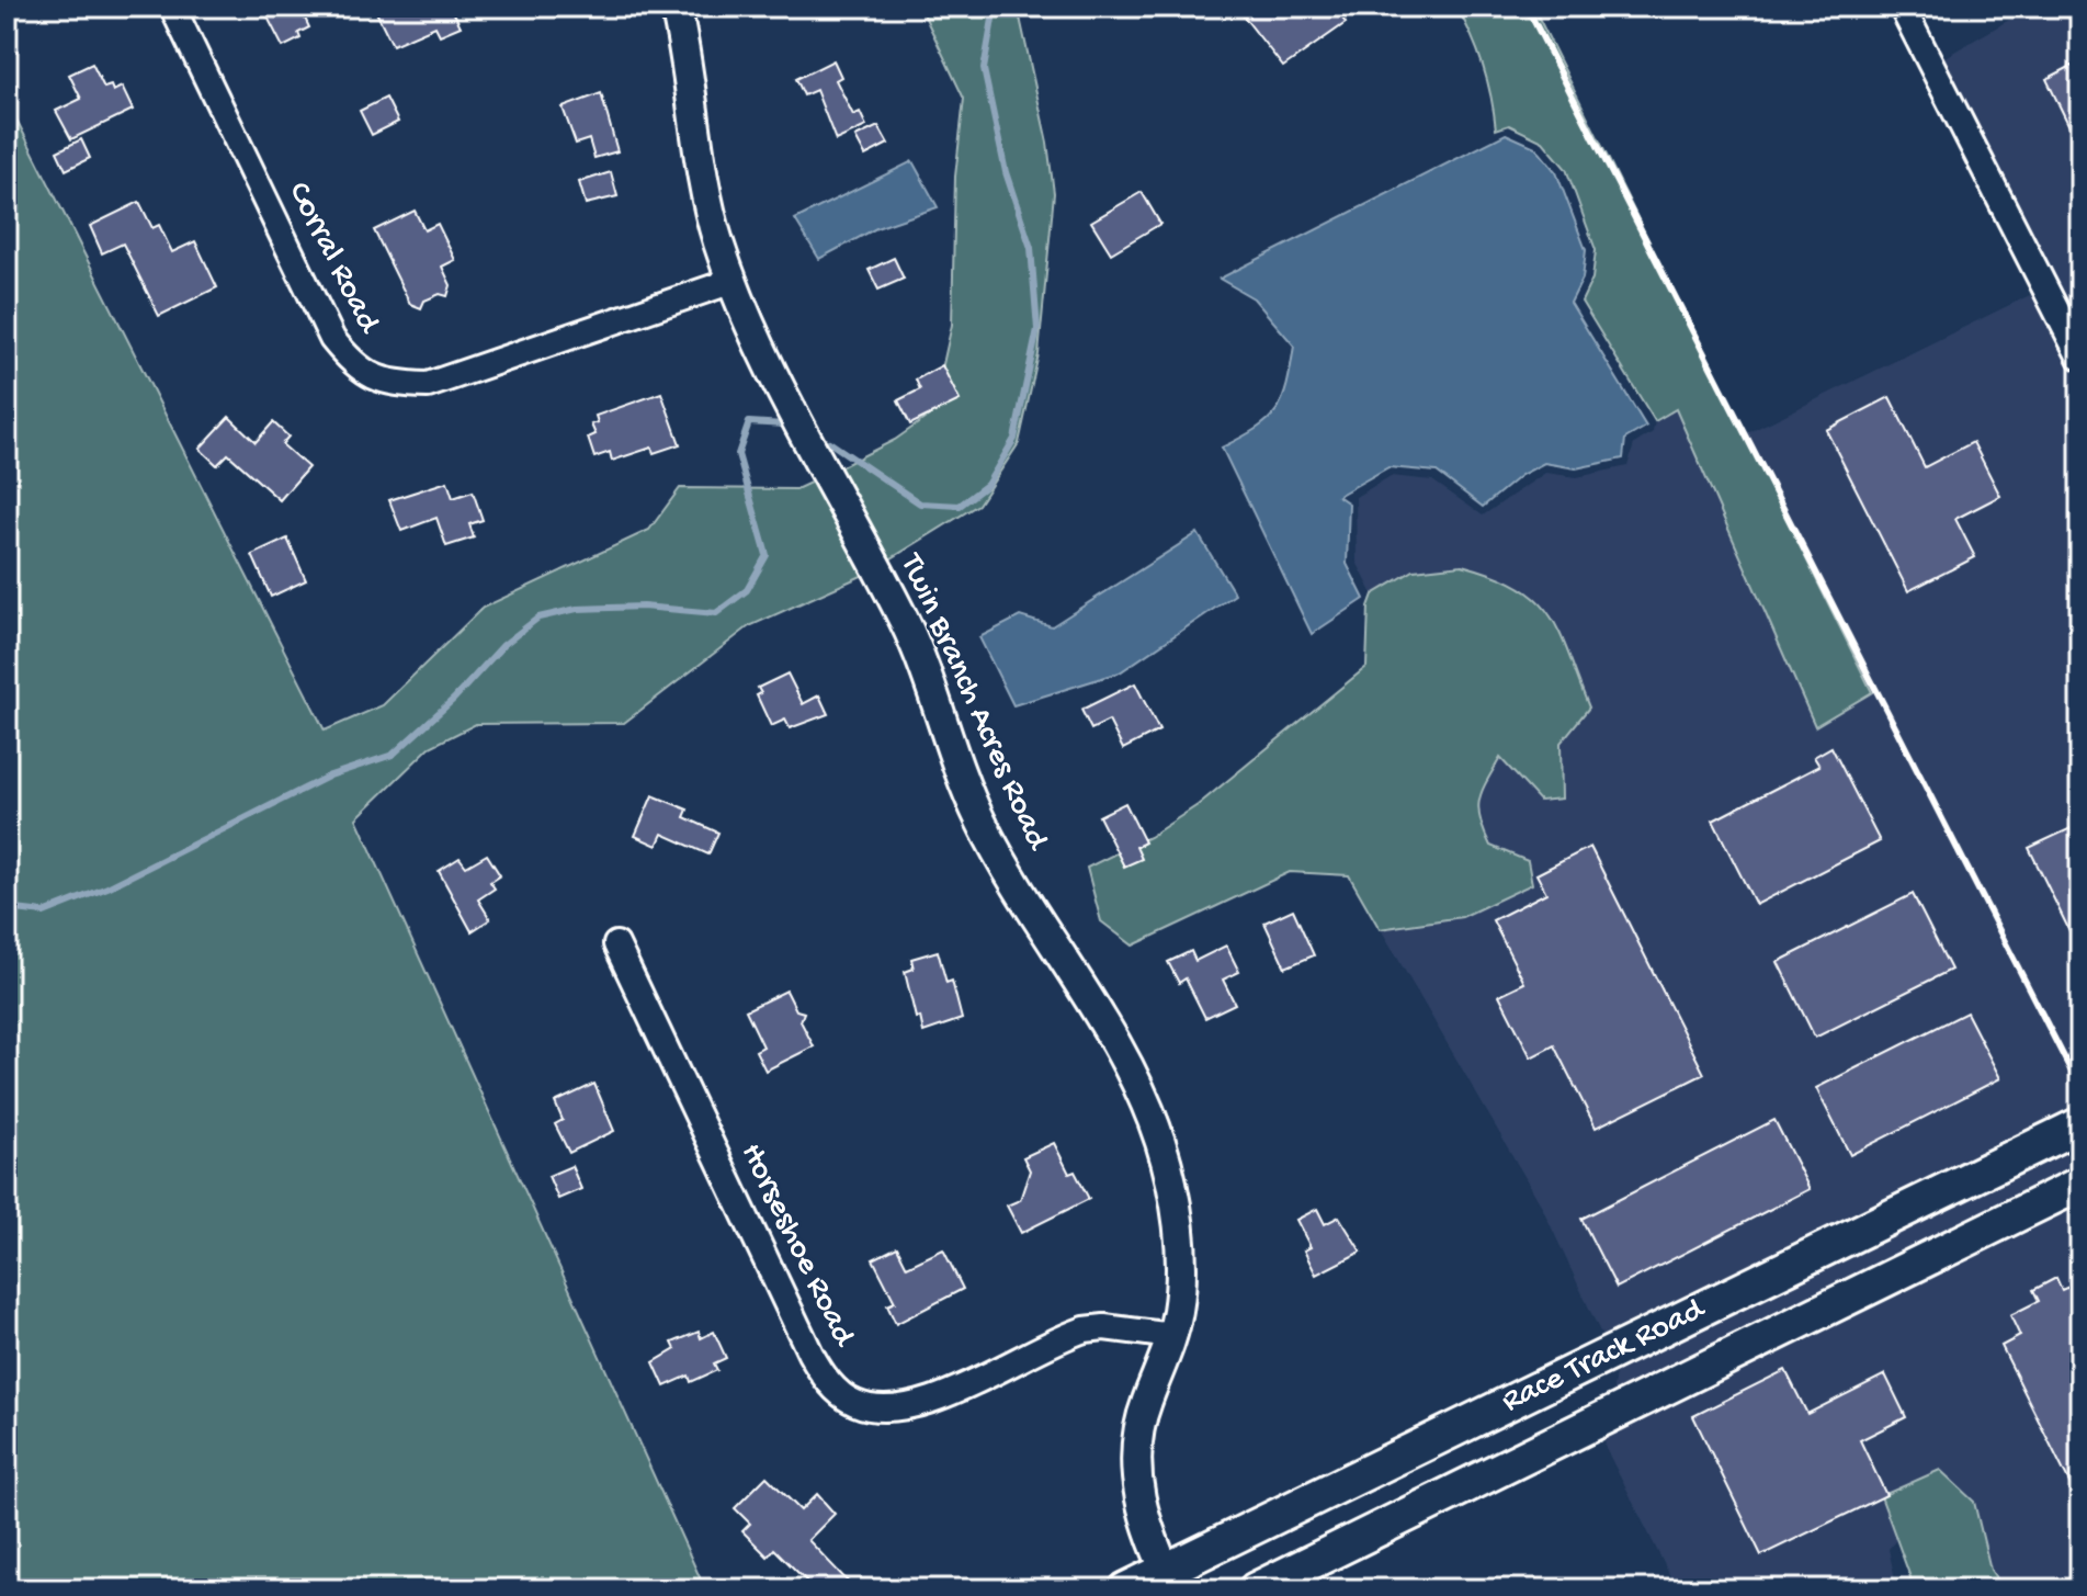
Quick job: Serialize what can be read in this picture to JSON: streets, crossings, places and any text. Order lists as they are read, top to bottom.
{
  "streets": {
    "main road": ["Race Track Road"],
    "street": ["Corral Road", "Twin Branch Acres Road", "Horseshoe Road"]
  },
  "crossings": [
    ["Corral Road", "Twin Branch Acres Road"],
    ["Twin Branch Acres Road", "Horseshoe Road"],
    ["Twin Branch Acres Road", "Race Track Road"]
  ]
}
